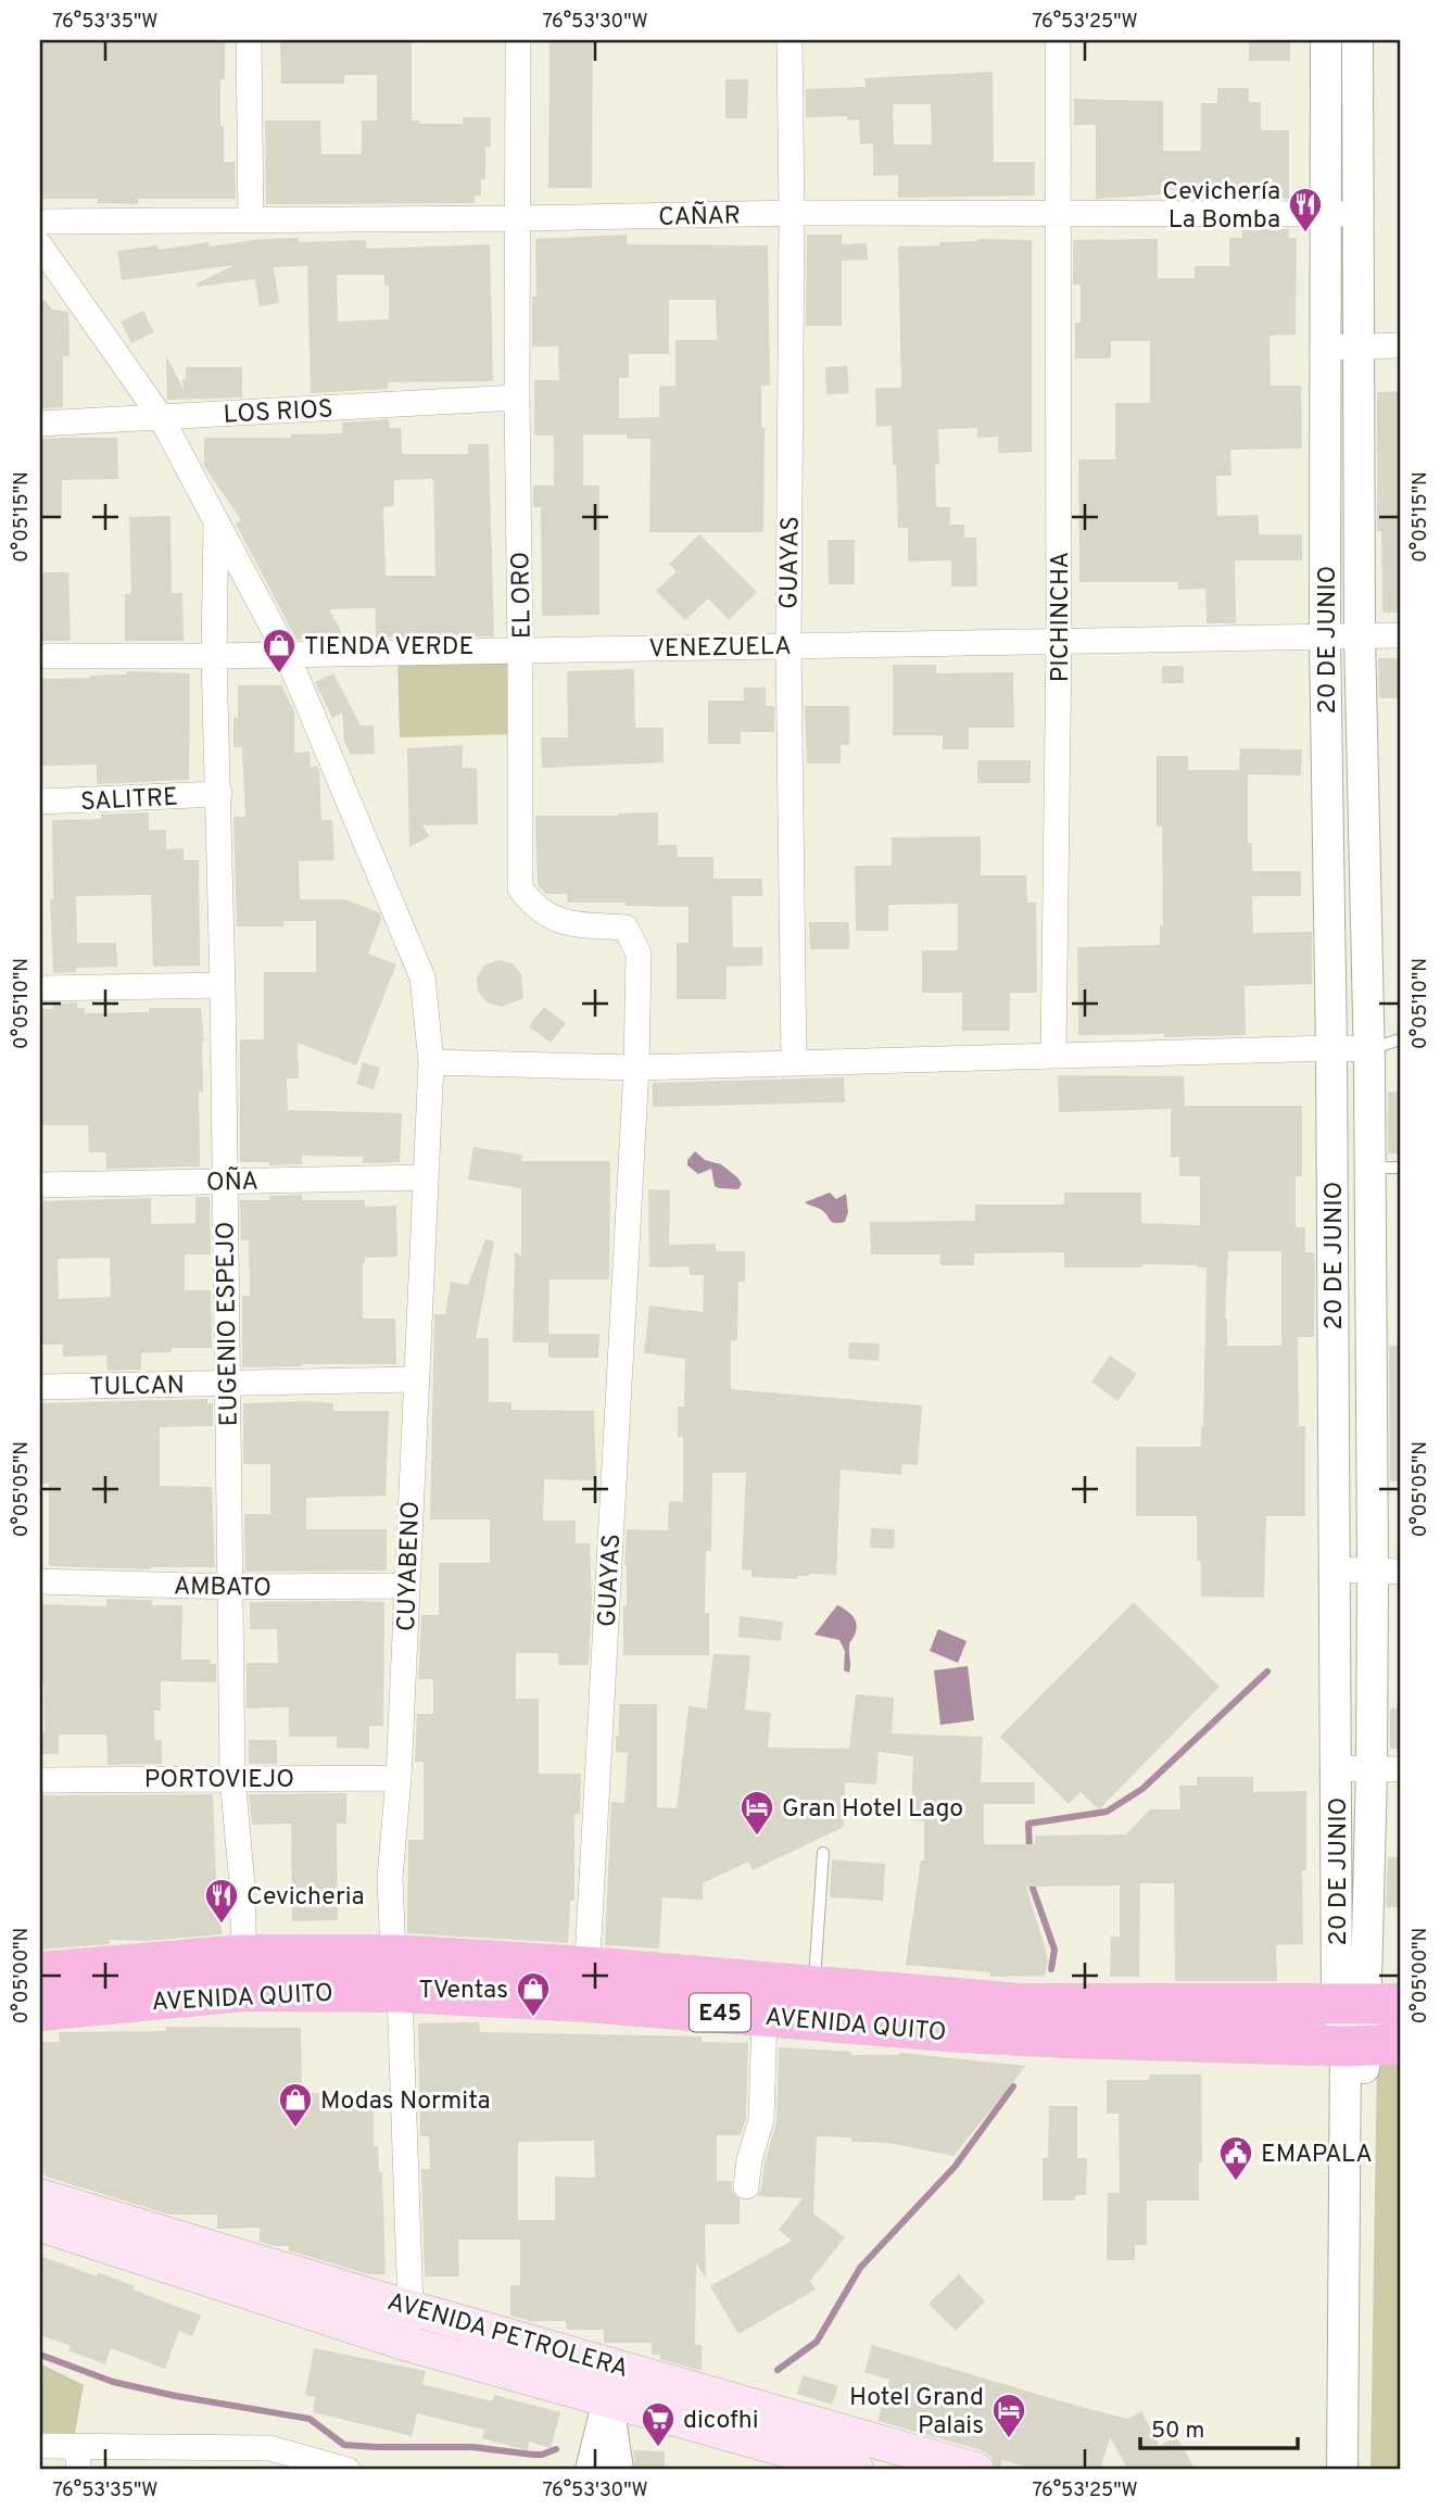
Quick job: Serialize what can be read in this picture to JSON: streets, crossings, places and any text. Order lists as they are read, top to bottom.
{
  "streets": {
    "highway": ["AVENIDA QUITO", "E45"],
    "main road": ["AVENIDA PETROLERA"],
    "street": [
      "CAÑAR",
      "LOS RIOS",
      "GUAYAS",
      "EL ORO",
      "PICHINCHA",
      "20 DE JUNIO",
      "VENEZUELA",
      "SALITRE",
      "OÑA",
      "EUGENIO ESPEJO",
      "TULCAN",
      "CUYABENO",
      "AMBATO",
      "PORTOVIEJO"
    ]
  },
  "crossings": [
    ["CAÑAR", "GUAYAS"],
    ["CAÑAR", "EL ORO"],
    ["CAÑAR", "PICHINCHA"],
    ["CAÑAR", "20 DE JUNIO"],
    ["LOS RIOS", "EL ORO"],
    ["LOS RIOS", "CUYABENO"],
    ["GUAYAS", "EL ORO"],
    ["GUAYAS", "VENEZUELA"],
    ["GUAYAS", "AVENIDA QUITO"],
    ["EL ORO", "VENEZUELA"],
    ["PICHINCHA", "VENEZUELA"],
    ["20 DE JUNIO", "VENEZUELA"],
    ["20 DE JUNIO", "AVENIDA QUITO"],
    ["VENEZUELA", "EUGENIO ESPEJO"],
    ["VENEZUELA", "CUYABENO"],
    ["SALITRE", "EUGENIO ESPEJO"],
    ["OÑA", "EUGENIO ESPEJO"],
    ["OÑA", "CUYABENO"],
    ["EUGENIO ESPEJO", "TULCAN"],
    ["EUGENIO ESPEJO", "CUYABENO"],
    ["EUGENIO ESPEJO", "AMBATO"],
    ["EUGENIO ESPEJO", "PORTOVIEJO"],
    ["EUGENIO ESPEJO", "AVENIDA QUITO"],
    ["TULCAN", "CUYABENO"],
    ["CUYABENO", "AMBATO"],
    ["CUYABENO", "PORTOVIEJO"],
    ["CUYABENO", "AVENIDA QUITO"],
    ["CUYABENO", "AVENIDA PETROLERA"]
  ],
  "places": {
    "restaurant": ["Cevichería La Bomba", "Cevicheria"],
    "shop": ["TIENDA VERDE", "TVentas", "Modas Normita"],
    "hotel": ["Gran Hotel Lago", "Hotel Grand Palais"],
    "public building": ["EMAPALA"],
    "supermarket": ["dicofhi"]
  },
  "scale_bar": "50 m",
  "coordinates": [
    "76°53'35\"W",
    "76°53'30\"W",
    "76°53'25\"W",
    "0°05'15\"N",
    "0°05'10\"N",
    "0°05'05\"N",
    "0°05'00\"N"
  ]
}
